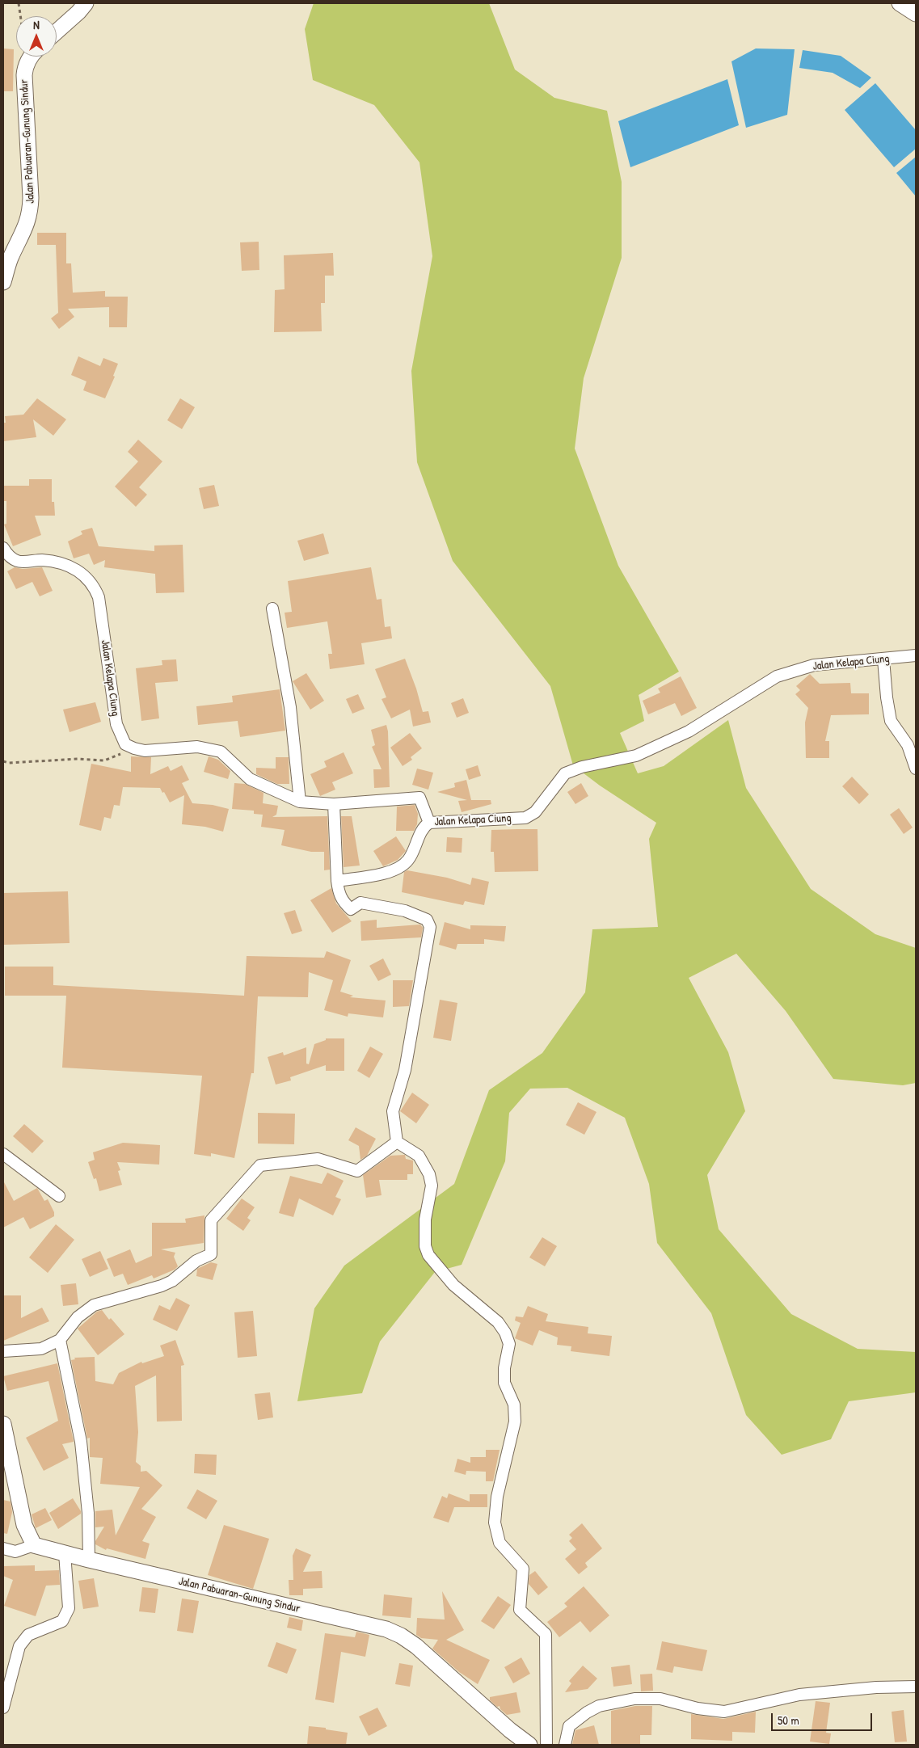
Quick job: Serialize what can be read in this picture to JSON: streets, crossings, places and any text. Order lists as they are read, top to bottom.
{
  "streets": {
    "street": ["Jalan Pabuaran–Gunung Sindur", "Jalan Kelapa Ciung"]
  },
  "scale_bar": "50 m",
  "north": "top"
}
